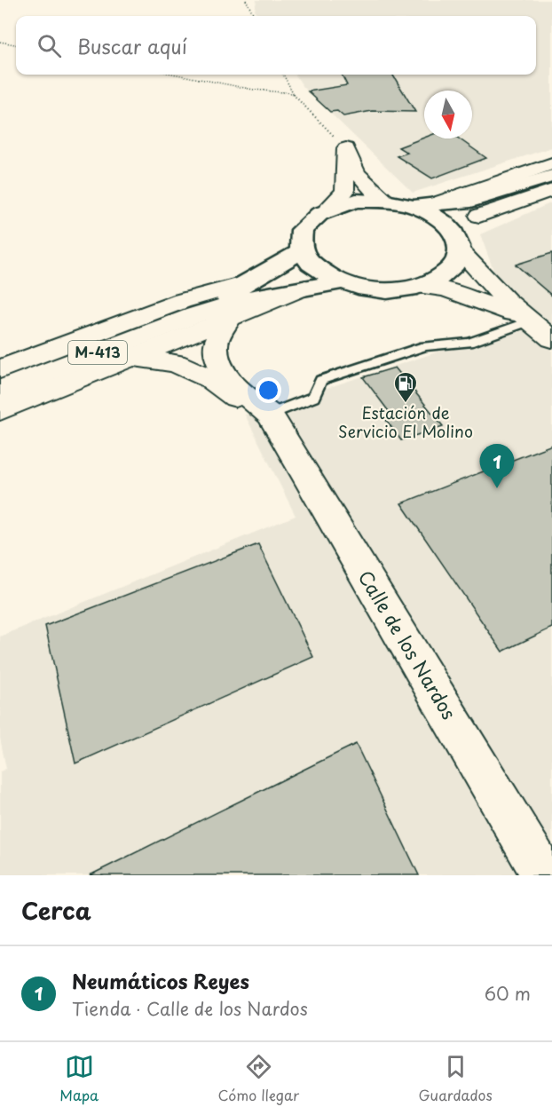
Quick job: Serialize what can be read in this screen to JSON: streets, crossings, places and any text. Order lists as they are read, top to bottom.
{
  "streets": {
    "main road": ["M-413"],
    "street": ["Calle de los Nardos"]
  },
  "places": {
    "fuel station": ["Estación de Servicio El Molino"]
  },
  "north": "bottom",
  "page": {
    "search": "Buscar aquí",
    "pins": "1",
    "heading": "Cerca",
    "list": [
      {
        "mark": "1",
        "name": "Neumáticos Reyes",
        "note": "Tienda · Calle de los Nardos",
        "value": "60 m"
      }
    ],
    "nav": ["Mapa", "Cómo llegar", "Guardados"]
  }
}
